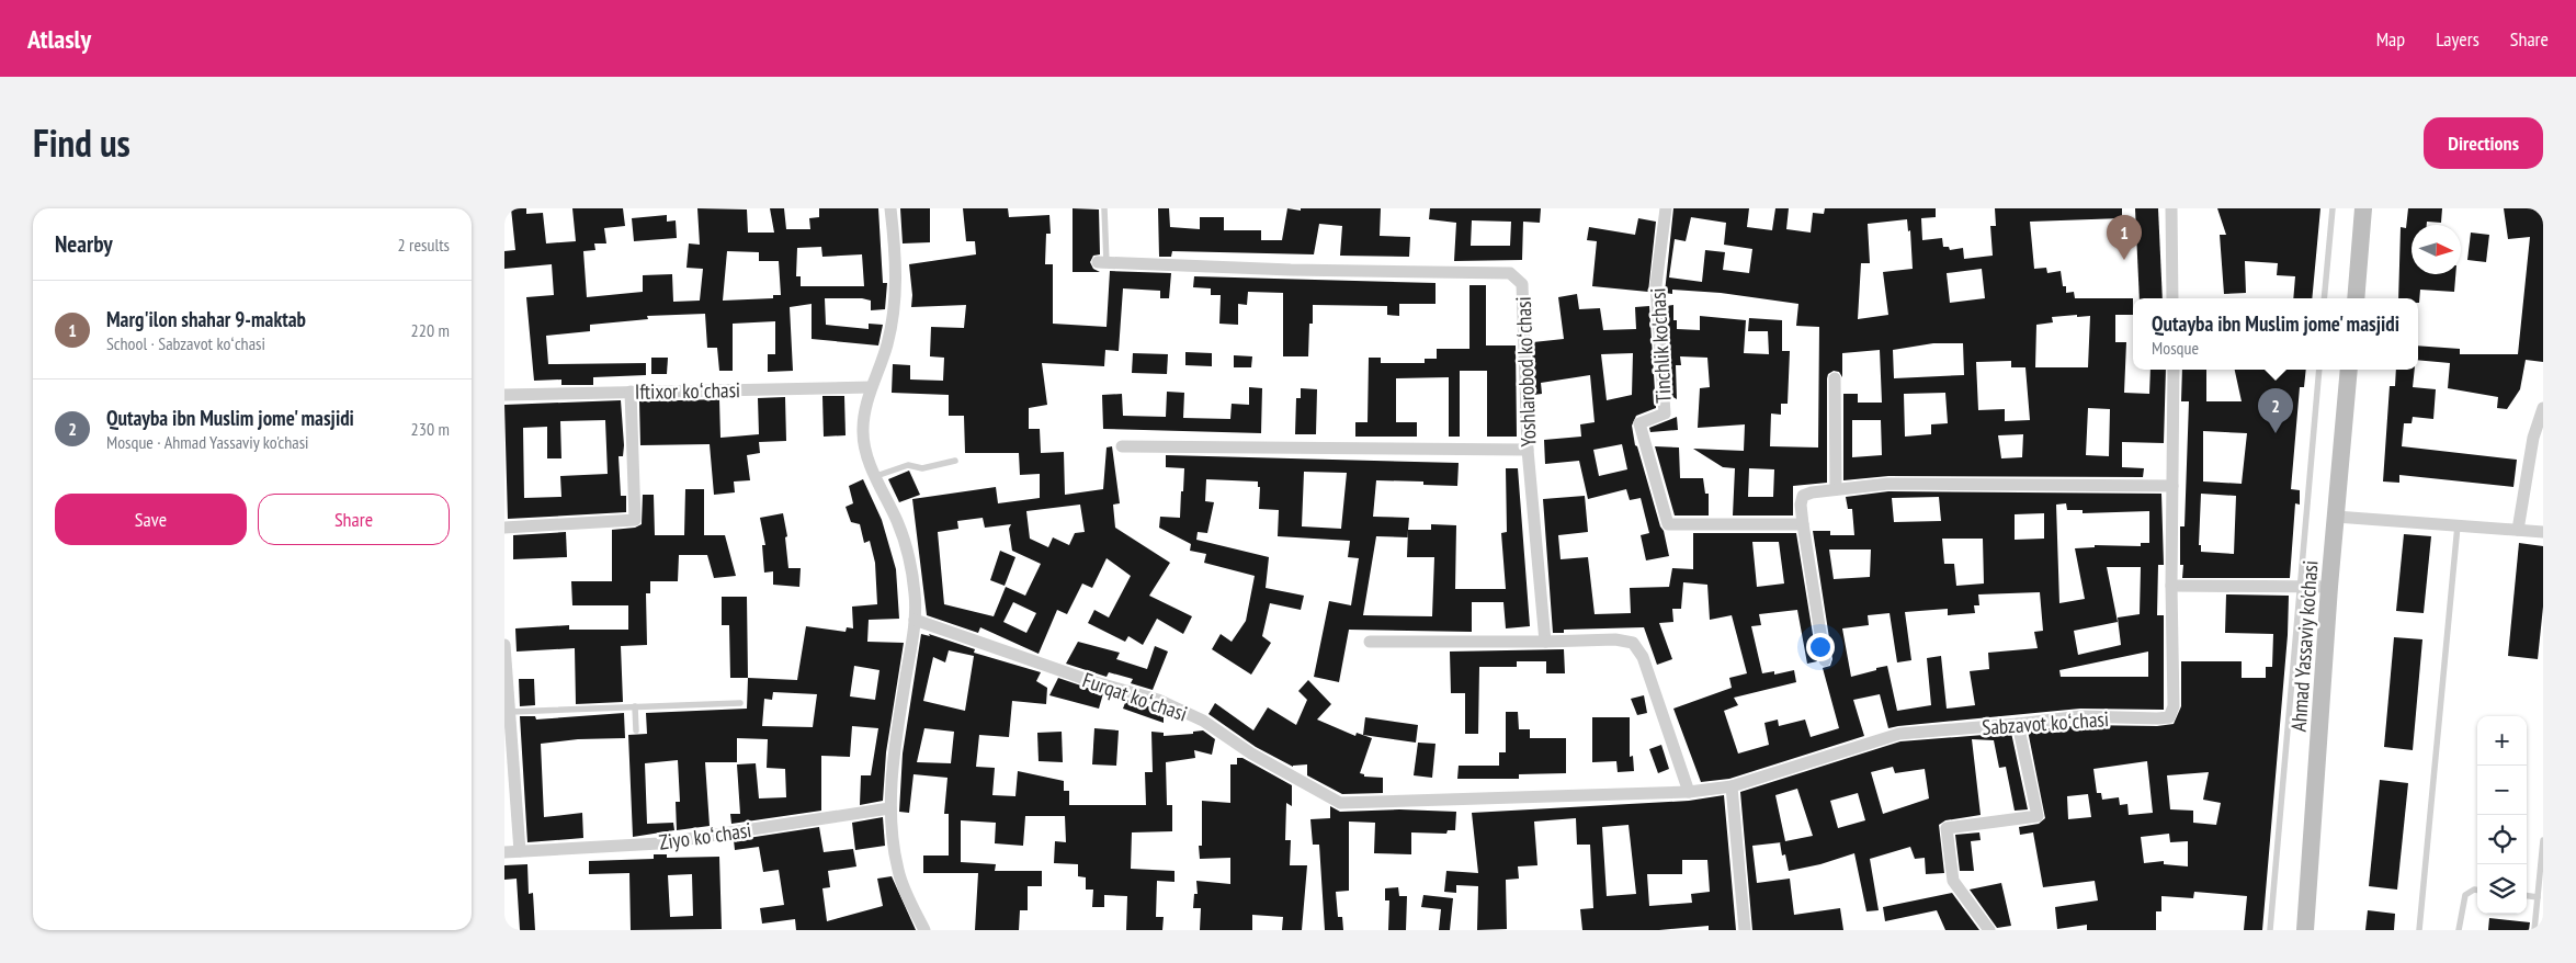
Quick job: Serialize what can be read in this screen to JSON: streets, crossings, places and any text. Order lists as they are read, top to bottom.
{
  "streets": {
    "main road": ["Ahmad Yassaviy ko'chasi"],
    "street": [
      "Tinchlik ko'chasi",
      "Yoshlarobod koʻchasi",
      "Iftixor koʻchasi",
      "Furqat koʻchasi",
      "Sabzavot koʻchasi",
      "Ziyo koʻchasi"
    ]
  },
  "north": "right",
  "page": {
    "header": "Atlasly",
    "nav": ["Map", "Layers", "Share"],
    "title": "Find us",
    "buttons": [
      "Directions",
      ["Save", "Share"]
    ],
    "heading": ["Nearby", "2 results"],
    "pins": ["1", "2"],
    "list": [
      {
        "mark": "1",
        "name": "Marg'ilon shahar 9-maktab",
        "note": "School · Sabzavot koʻchasi",
        "value": "220 m"
      },
      {
        "mark": "2",
        "name": "Qutayba ibn Muslim jome' masjidi",
        "note": "Mosque · Ahmad Yassaviy ko'chasi",
        "value": "230 m"
      }
    ],
    "popup": ["Qutayba ibn Muslim jome' masjidi", "Mosque"],
    "map_buttons": ["+", "−"]
  }
}
